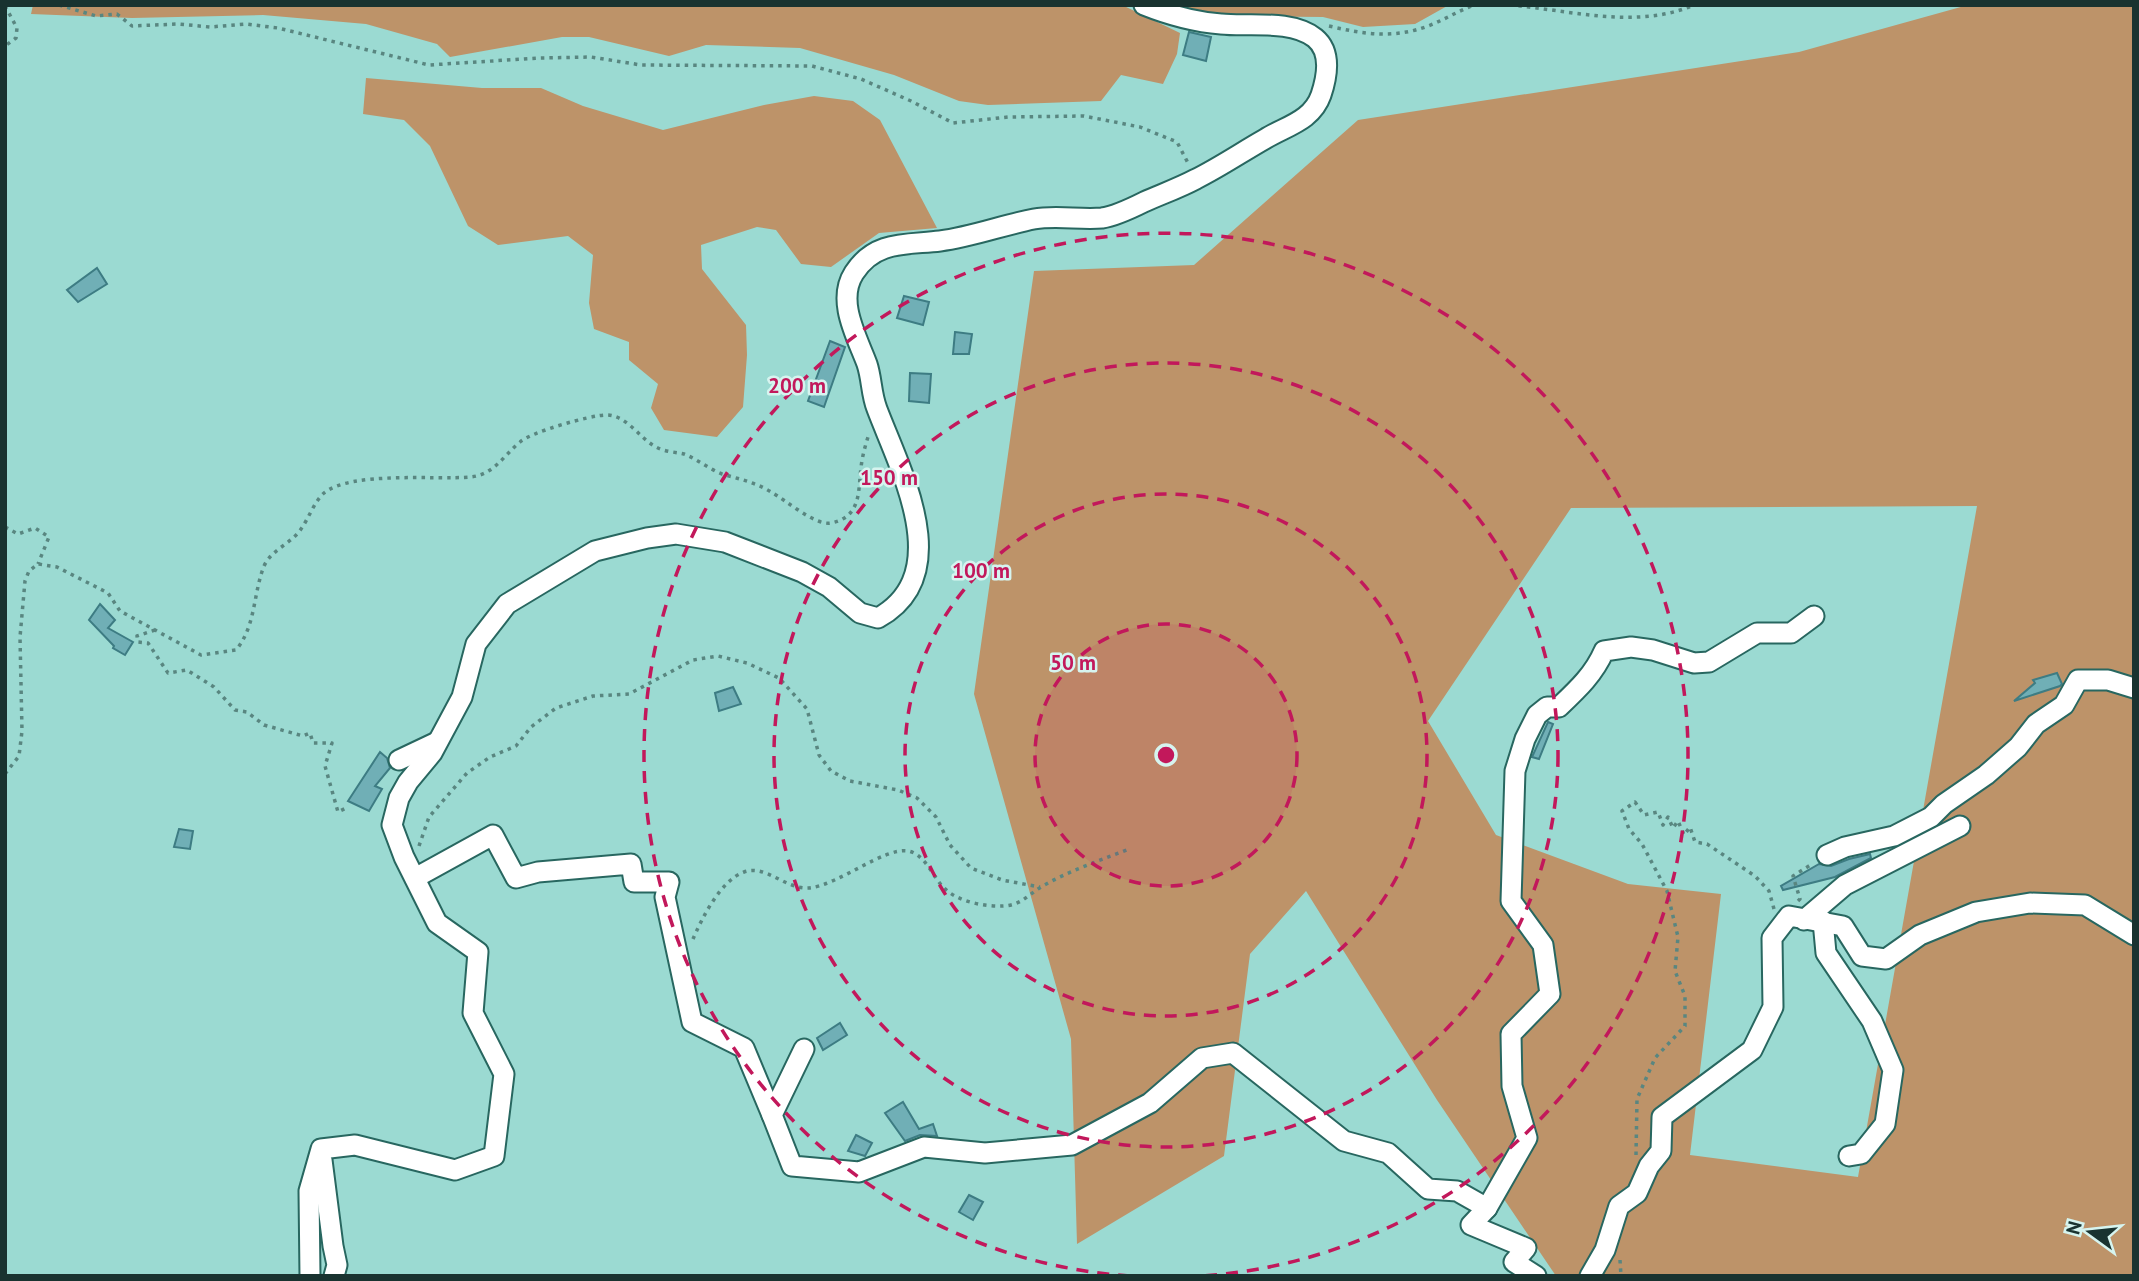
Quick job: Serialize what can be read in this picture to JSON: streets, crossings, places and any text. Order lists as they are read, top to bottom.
{
  "north": "left",
  "rings": [
    "200 m",
    "150 m",
    "100 m",
    "50 m"
  ]
}
